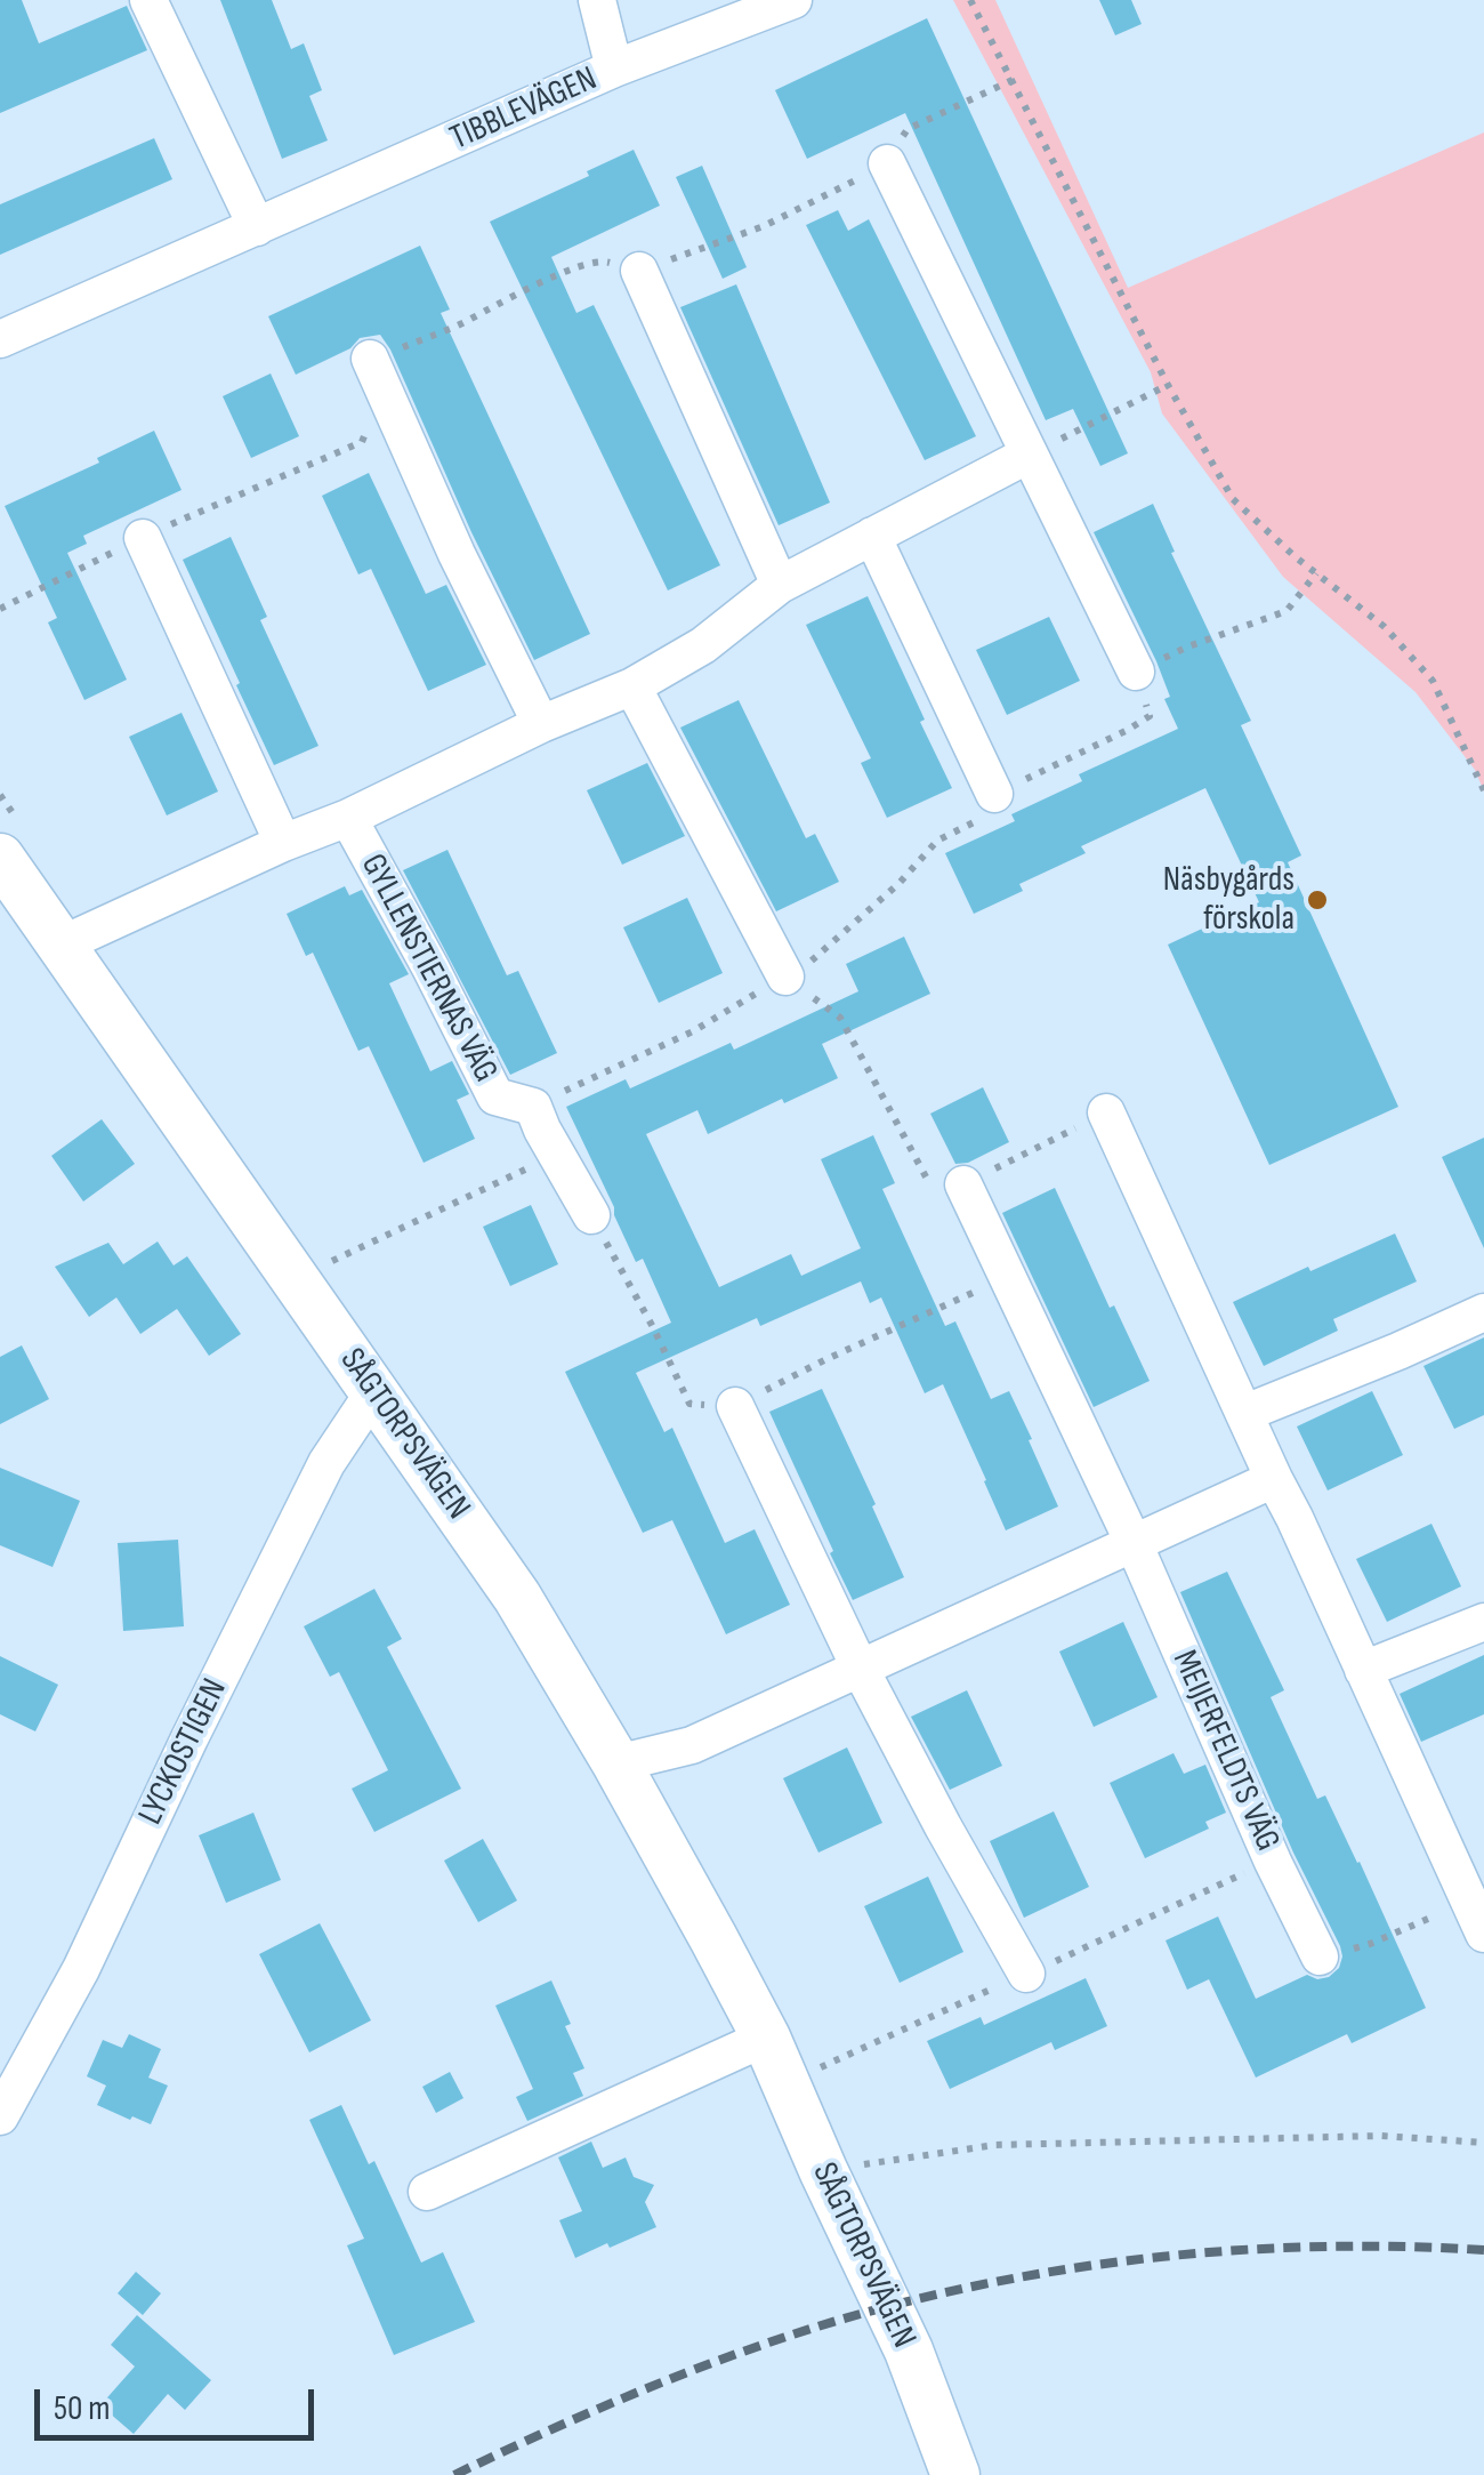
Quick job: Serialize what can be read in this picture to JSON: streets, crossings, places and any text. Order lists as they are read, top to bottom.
{
  "streets": {
    "street": [
      "TIBBLEVÄGEN",
      "GYLLENSTIERNAS VÄG",
      "SÅGTORPSVÄGEN",
      "MEIJERFELDTS VÄG",
      "LYCKOSTIGEN"
    ]
  },
  "crossings": [
    ["GYLLENSTIERNAS VÄG", "SÅGTORPSVÄGEN"],
    ["SÅGTORPSVÄGEN", "LYCKOSTIGEN"]
  ],
  "places": ["Näsbygårds förskola"],
  "scale_bar": "50 m"
}
